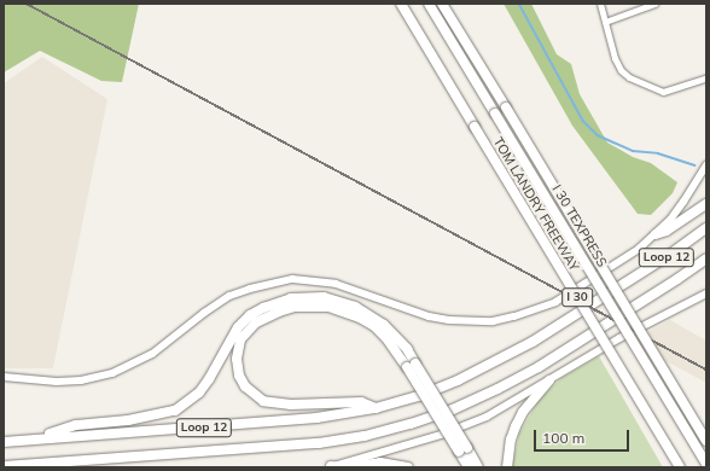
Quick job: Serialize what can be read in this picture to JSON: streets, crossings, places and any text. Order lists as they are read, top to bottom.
{
  "streets": {
    "highway": [
      "TOM LANDRY FREEWAY",
      "I 30 TEXPRESS",
      "Loop 12",
      "I 30"
    ]
  },
  "scale_bar": "100 m"
}
